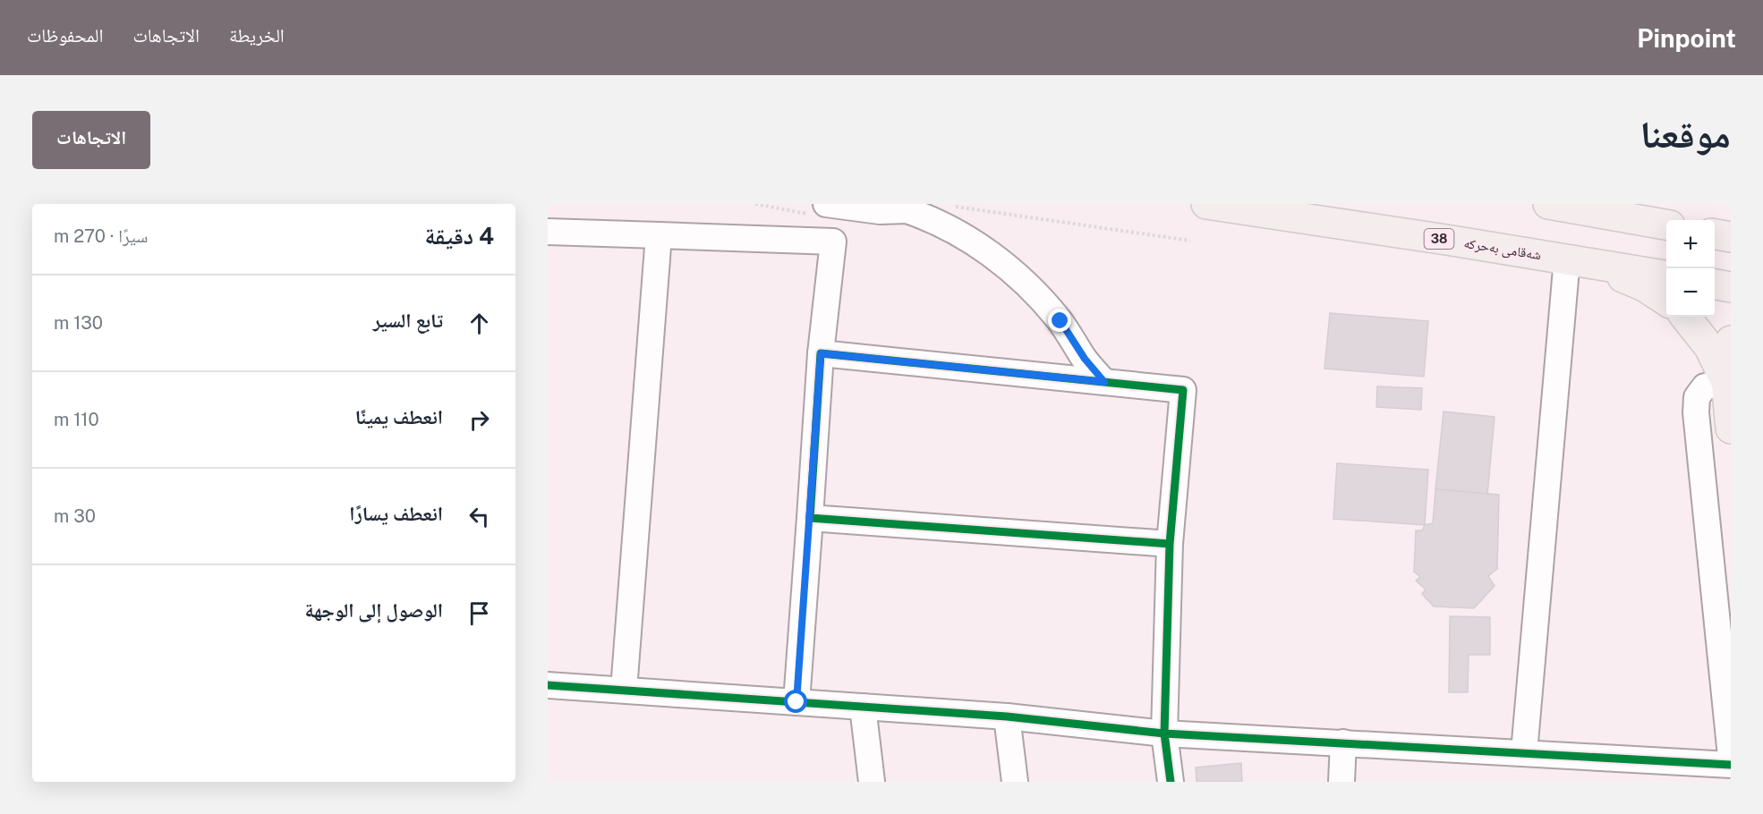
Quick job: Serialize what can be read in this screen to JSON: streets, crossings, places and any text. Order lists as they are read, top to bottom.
{
  "streets": {
    "main road": ["38", "شەقامی بەحرکە"]
  },
  "page": {
    "header": "Pinpoint",
    "nav": ["الخريطة", "الاتجاهات", "المحفوظات"],
    "title": "موقعنا",
    "buttons": "الاتجاهات",
    "heading": ["4 دقيقة", "سيرًا · 270 m"],
    "map_buttons": ["+", "−"],
    "list": [
      ["تابع السير", "130 m"],
      ["انعطف يمينًا", "110 m"],
      ["انعطف يسارًا", "30 m"],
      "الوصول إلى الوجهة"
    ]
  }
}
